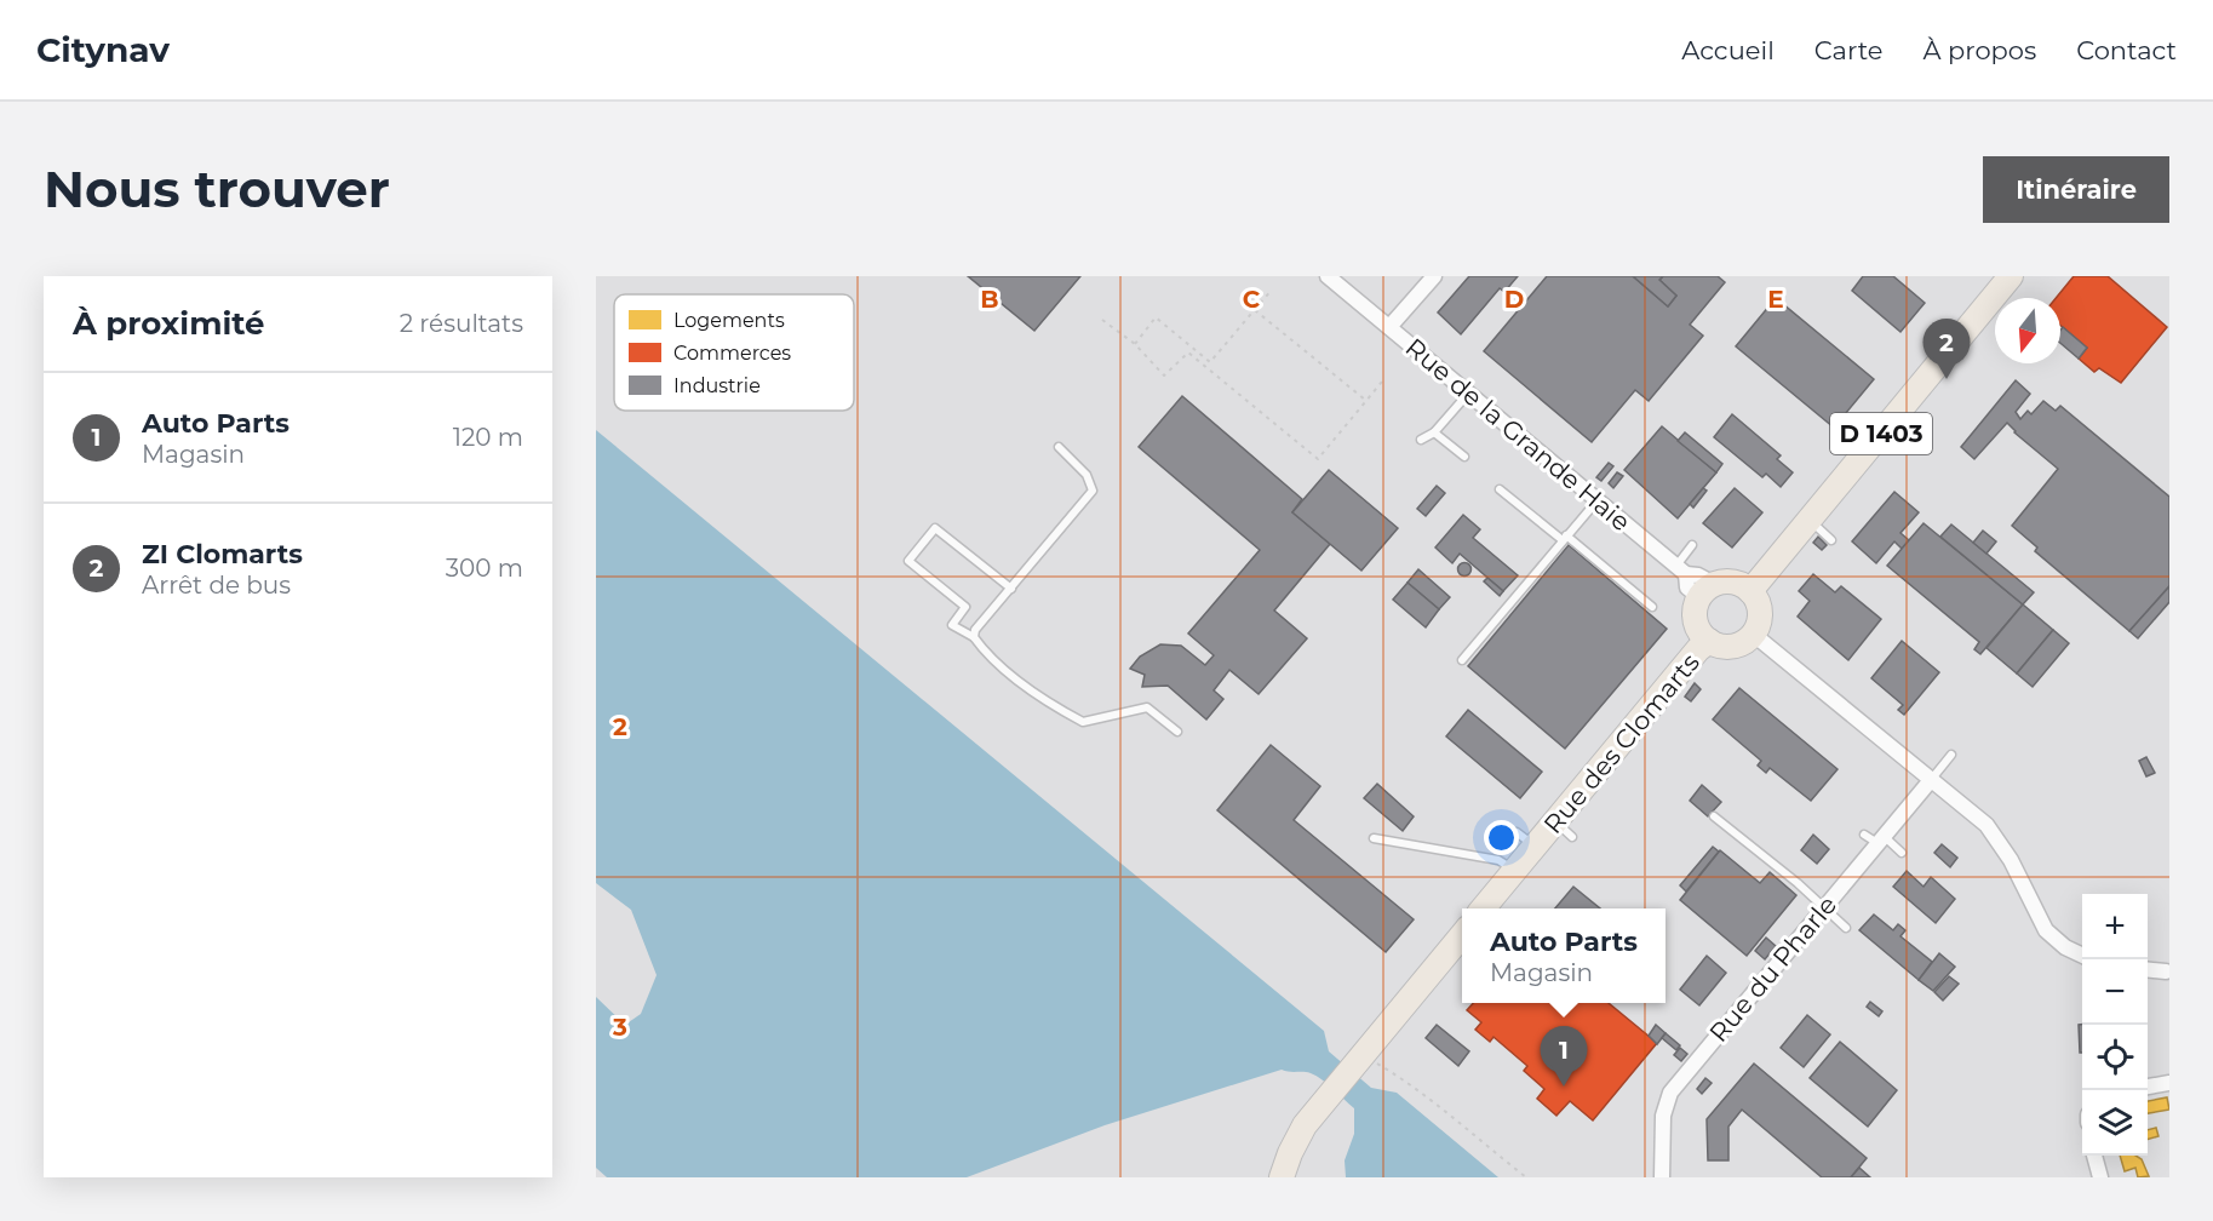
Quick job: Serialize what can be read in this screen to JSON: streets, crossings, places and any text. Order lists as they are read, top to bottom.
{
  "streets": {
    "main road": ["D 1403", "Rue des Clomarts"],
    "street": ["Rue de la Grande Haie", "Rue du Pharle"]
  },
  "crossings": [
    ["D 1403", "Rue de la Grande Haie"],
    ["D 1403", "Rue des Clomarts"],
    ["Rue de la Grande Haie", "Rue des Clomarts"]
  ],
  "legend": ["Logements", "Commerces", "Industrie"],
  "north": "bottom",
  "page": {
    "header": "Citynav",
    "nav": [
      "Accueil",
      "Carte",
      "À propos",
      "Contact"
    ],
    "buttons": "Itinéraire",
    "title": "Nous trouver",
    "heading": ["À proximité", "2 résultats"],
    "pins": ["2", "1"],
    "list": [
      {
        "mark": "1",
        "name": "Auto Parts",
        "note": "Magasin",
        "value": "120 m"
      },
      {
        "mark": "2",
        "name": "ZI Clomarts",
        "note": "Arrêt de bus",
        "value": "300 m"
      }
    ],
    "map_buttons": ["+", "−"],
    "popup": ["Auto Parts", "Magasin"]
  },
  "grid": {
    "columns": [
      "B",
      "C",
      "D",
      "E"
    ],
    "rows": ["2", "3"]
  }
}
